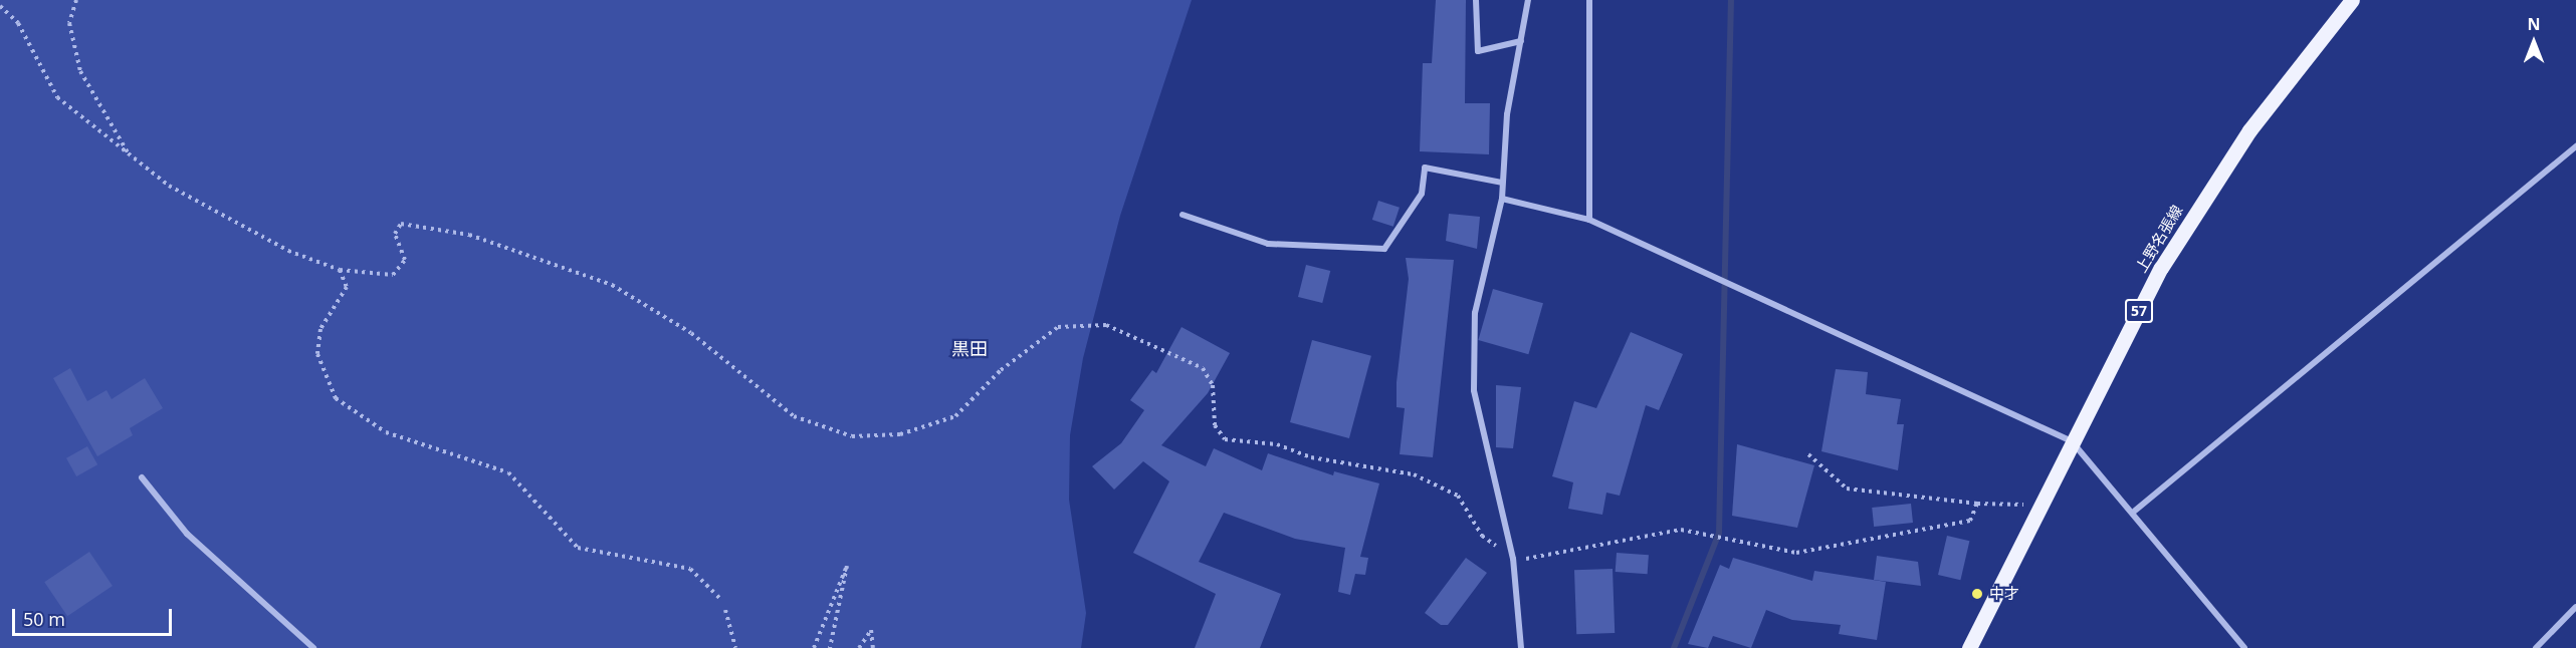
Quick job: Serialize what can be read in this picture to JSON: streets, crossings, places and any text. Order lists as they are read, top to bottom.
{
  "streets": {
    "main road": ["上野名張線", "57"]
  },
  "districts": ["黒田"],
  "places": ["中才"],
  "scale_bar": "50 m",
  "north": "top"
}
